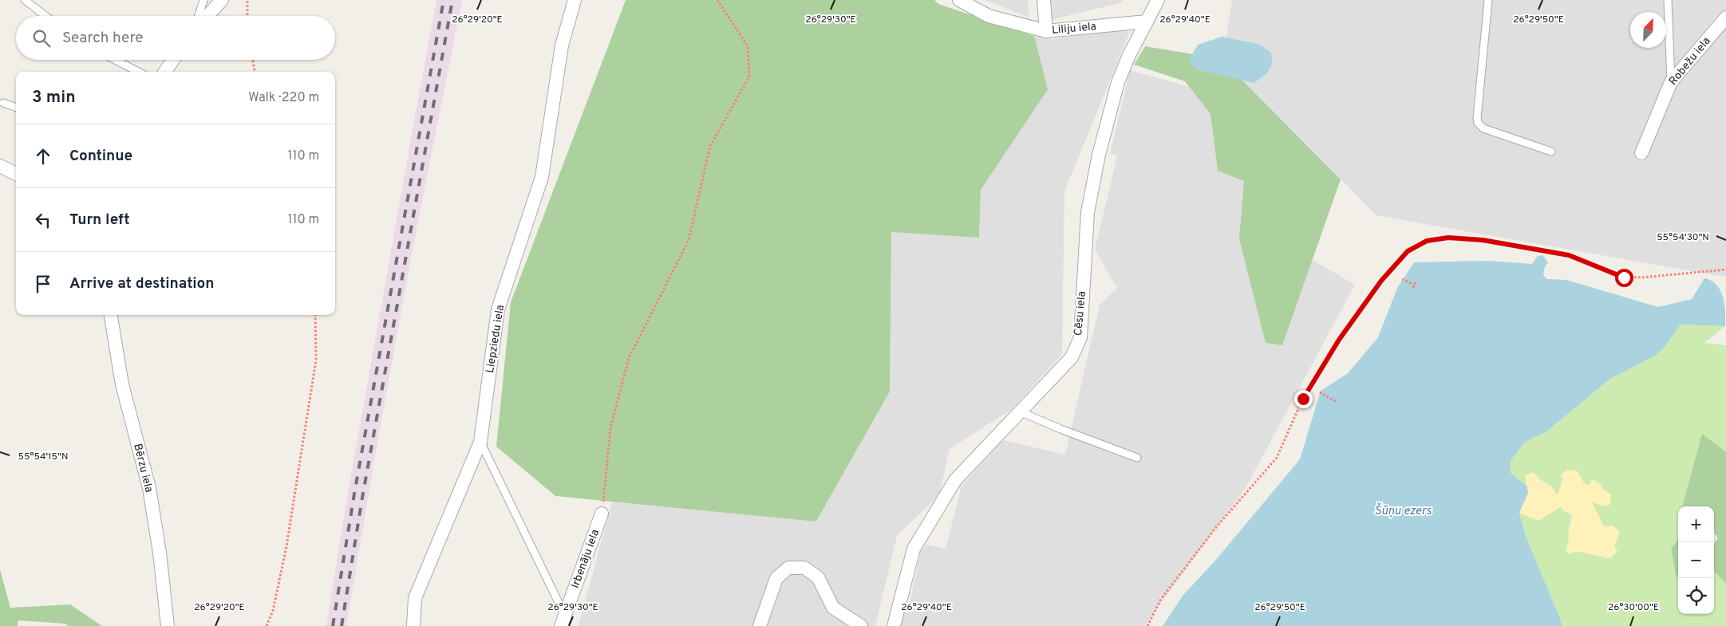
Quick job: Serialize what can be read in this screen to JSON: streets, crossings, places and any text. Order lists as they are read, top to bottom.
{
  "streets": {
    "street": [
      "Liliju iela",
      "Robežu iela",
      "Cēsu iela",
      "Liepziedu iela",
      "Bērzu iela",
      "Irbenāju iela"
    ]
  },
  "crossings": [
    ["Liliju iela", "Cēsu iela"]
  ],
  "water": ["Šūņu ezers"],
  "north": "top right",
  "page": {
    "search": "Search here",
    "heading": ["3 min", "Walk · 220 m"],
    "list": [
      ["Continue", "110 m"],
      ["Turn left", "110 m"],
      "Arrive at destination"
    ],
    "map_buttons": ["+", "−"]
  },
  "coordinates": [
    "26°29'20\"E",
    "26°29'30\"E",
    "26°29'40\"E",
    "26°29'50\"E",
    "55°54'30\"N",
    "55°54'15\"N",
    "26°30'00\"E"
  ]
}
